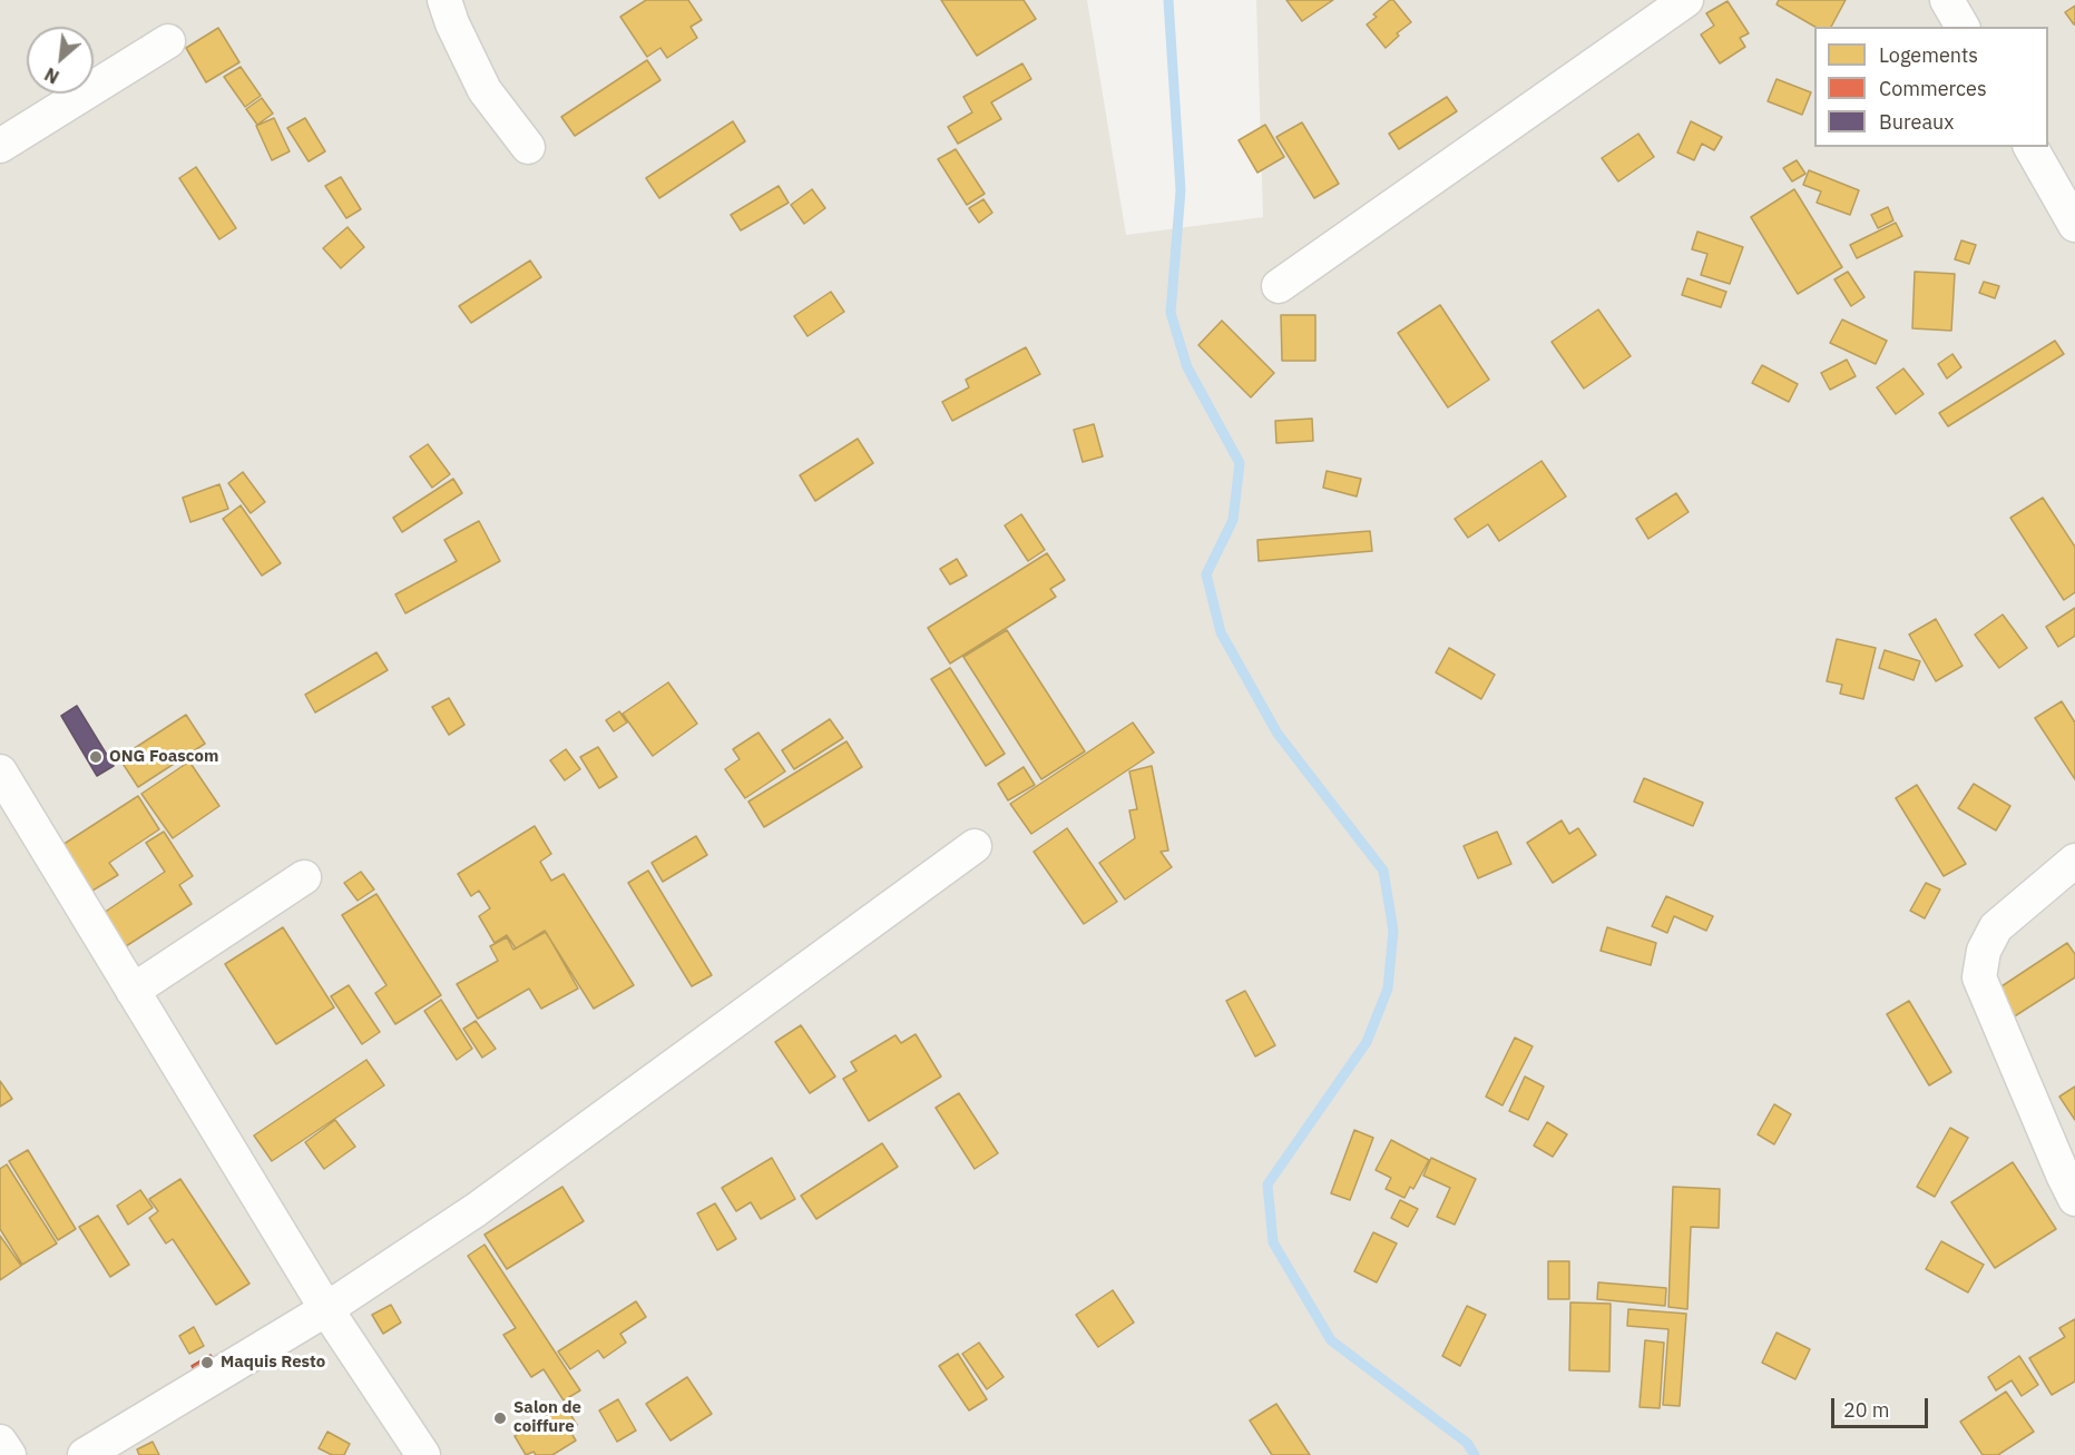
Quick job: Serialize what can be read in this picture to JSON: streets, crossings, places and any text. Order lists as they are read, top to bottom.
{
  "places": ["ONG Foascom", "Maquis Resto", "Salon de coiffure"],
  "legend": ["Logements", "Commerces", "Bureaux"],
  "scale_bar": "20 m",
  "north": "bottom left"
}
